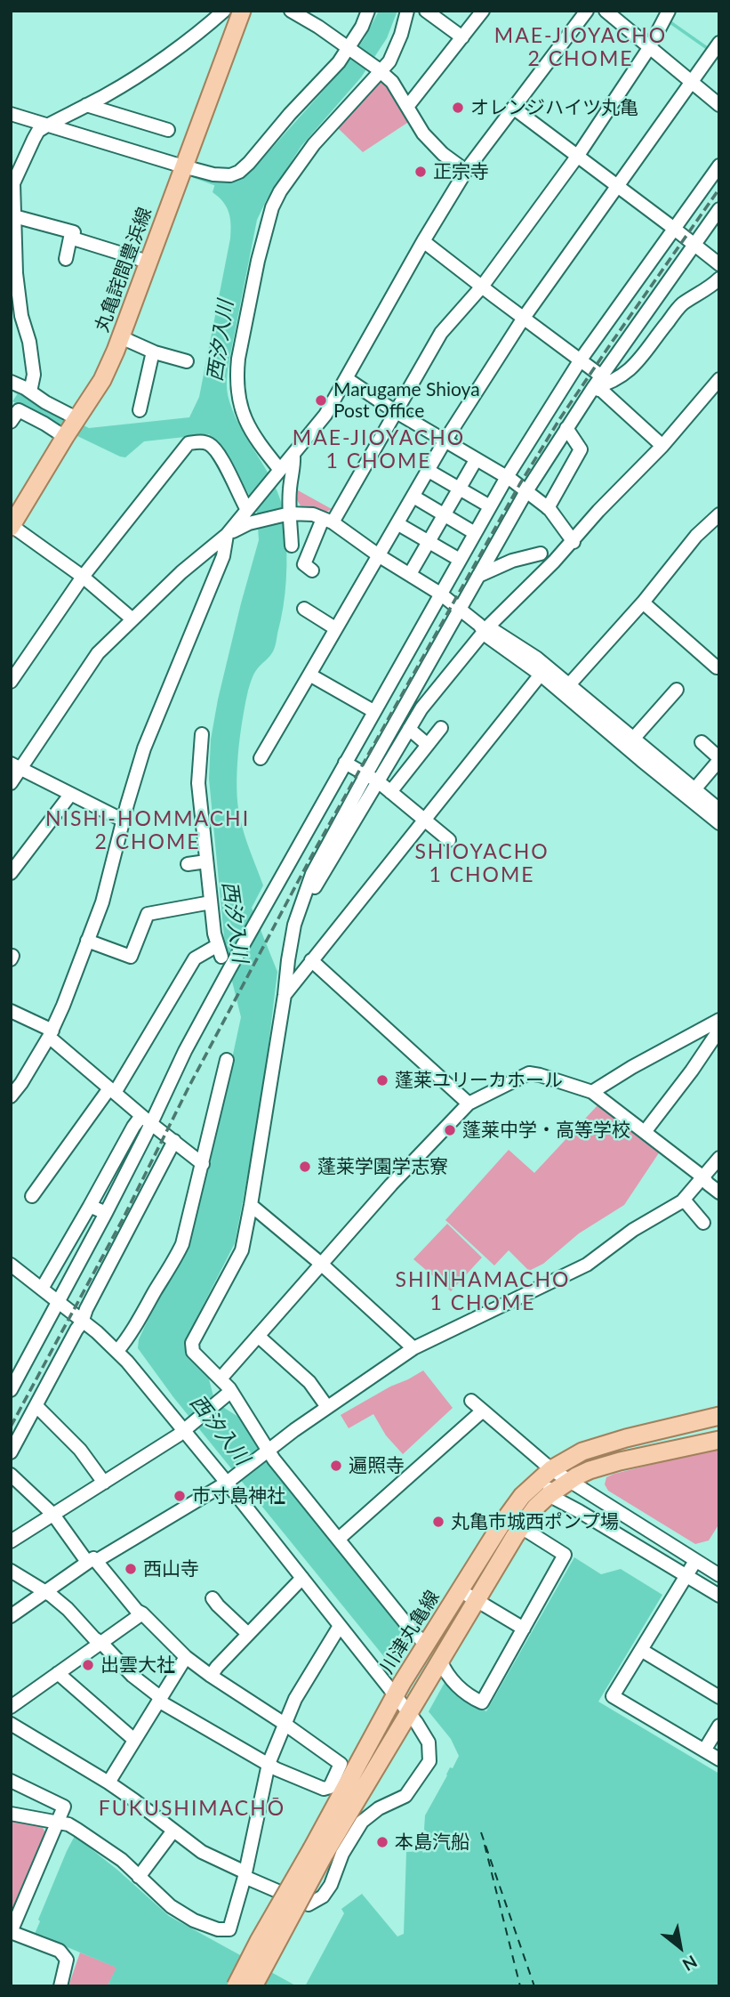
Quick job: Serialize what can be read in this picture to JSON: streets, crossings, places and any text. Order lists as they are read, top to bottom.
{
  "streets": {
    "main road": ["丸亀詫間豊浜線", "川津丸亀線"]
  },
  "districts": [
    "MAE-JIOYACHO 2 CHOME",
    "MAE-JIOYACHO 1 CHOME",
    "NISHI-HOMMACHI 2 CHOME",
    "SHIOYACHO 1 CHOME",
    "SHINHAMACHO 1 CHOME",
    "FUKUSHIMACHŌ"
  ],
  "water": ["西汐入川"],
  "places": [
    "オレンジハイツ丸亀",
    "正宗寺",
    "Marugame Shioya Post Office",
    "蓬莱ユリーカホール",
    "蓬莱中学・高等学校",
    "蓬莱学園学志寮",
    "遍照寺",
    "市寸島神社",
    "丸亀市城西ポンプ場",
    "西山寺",
    "出雲大社",
    "本島汽船"
  ],
  "north": "bottom right"
}
